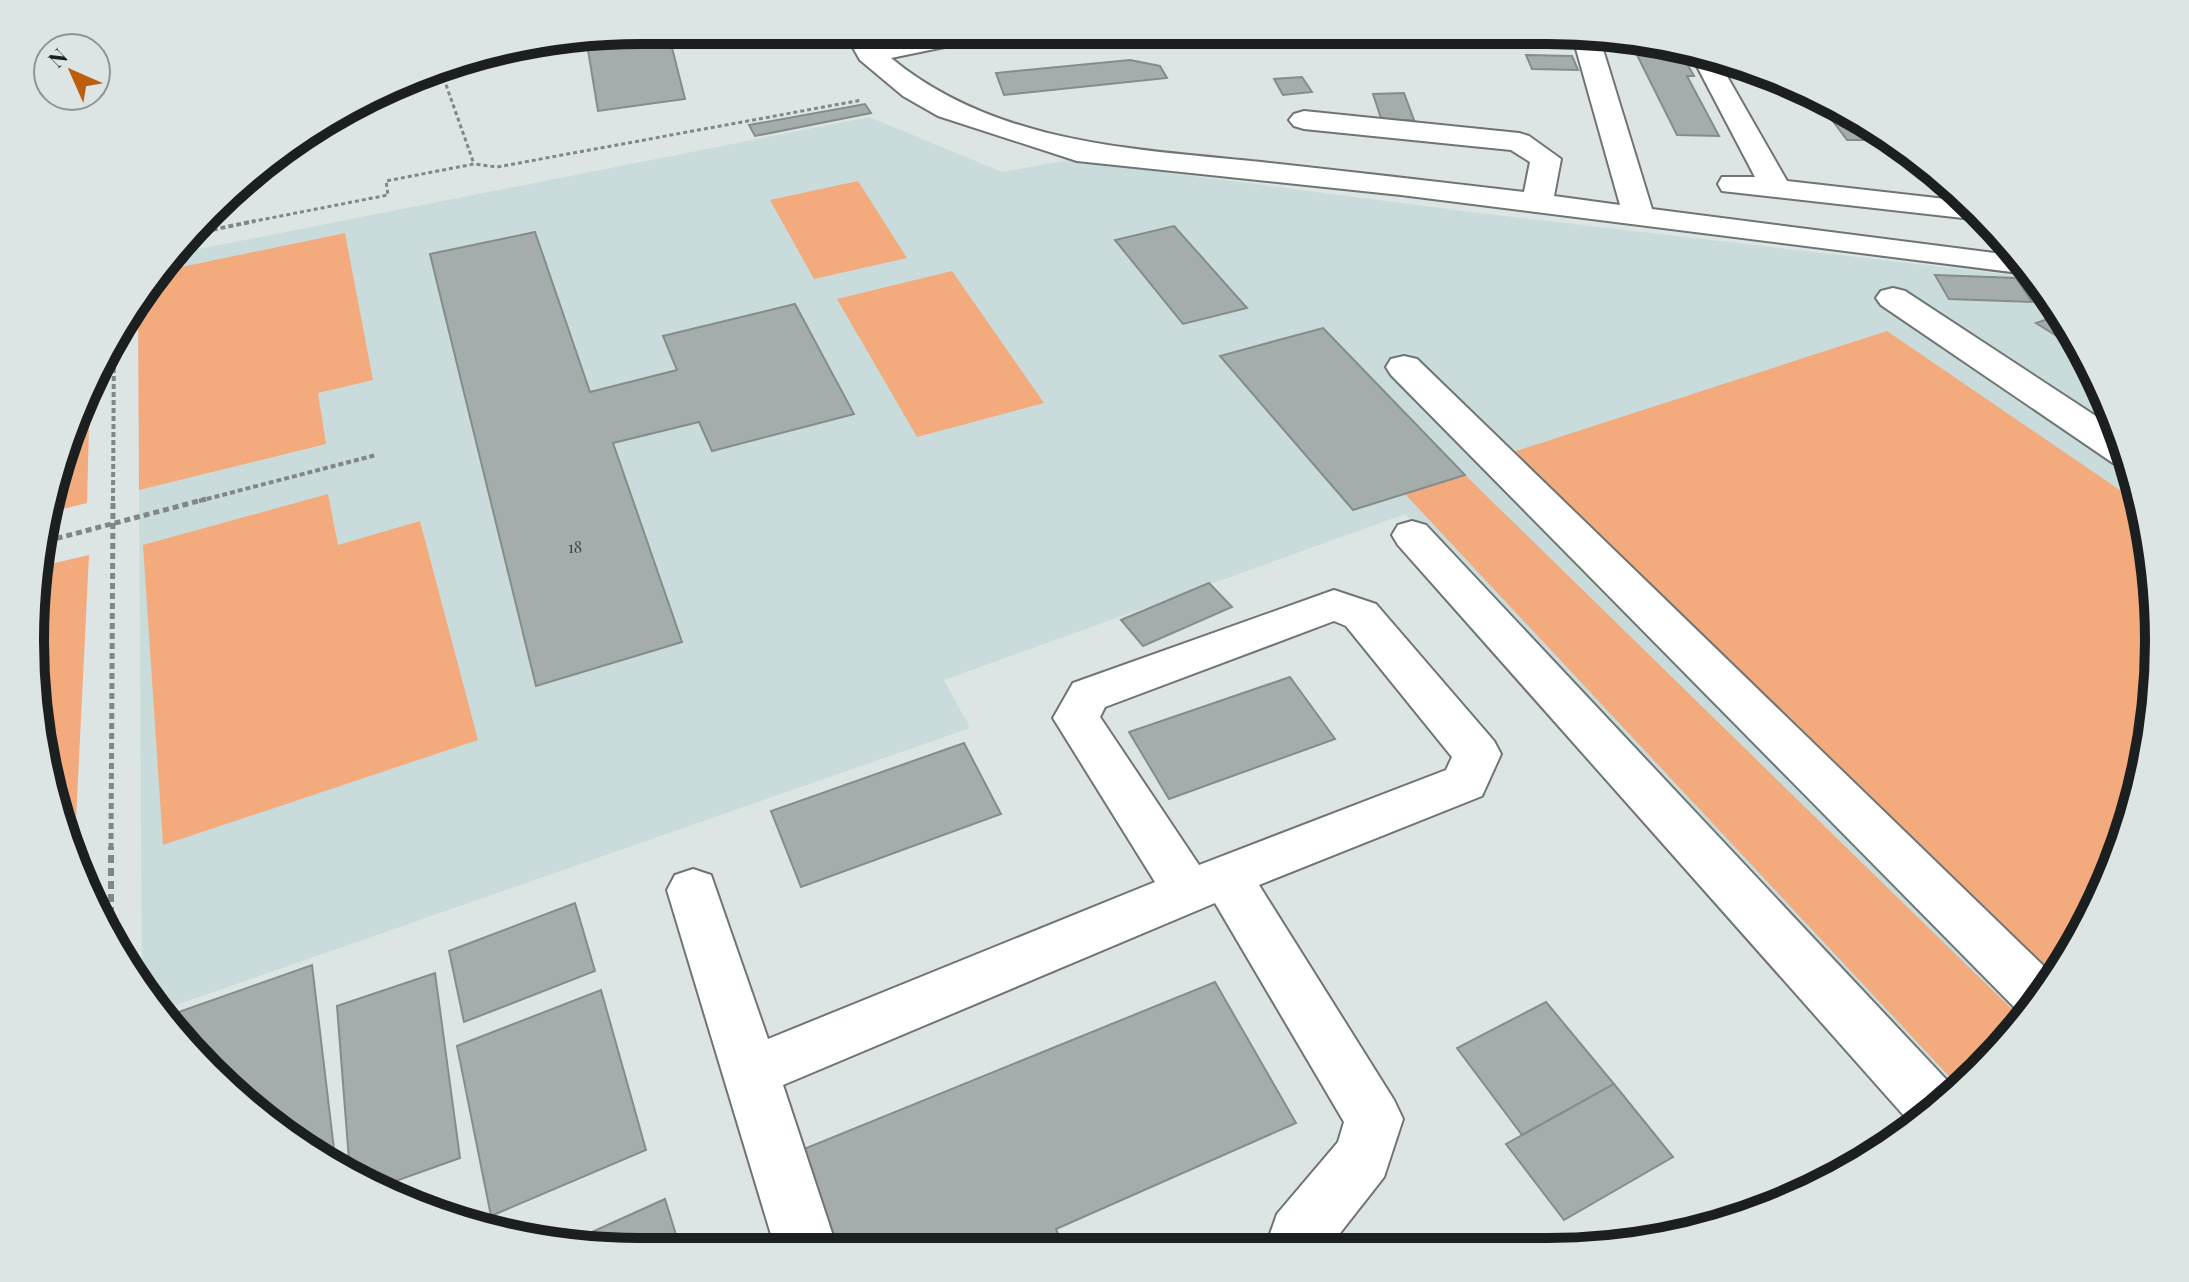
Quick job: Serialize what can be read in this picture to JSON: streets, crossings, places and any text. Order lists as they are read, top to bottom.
{
  "house_numbers": ["18"],
  "north": "top left"
}
